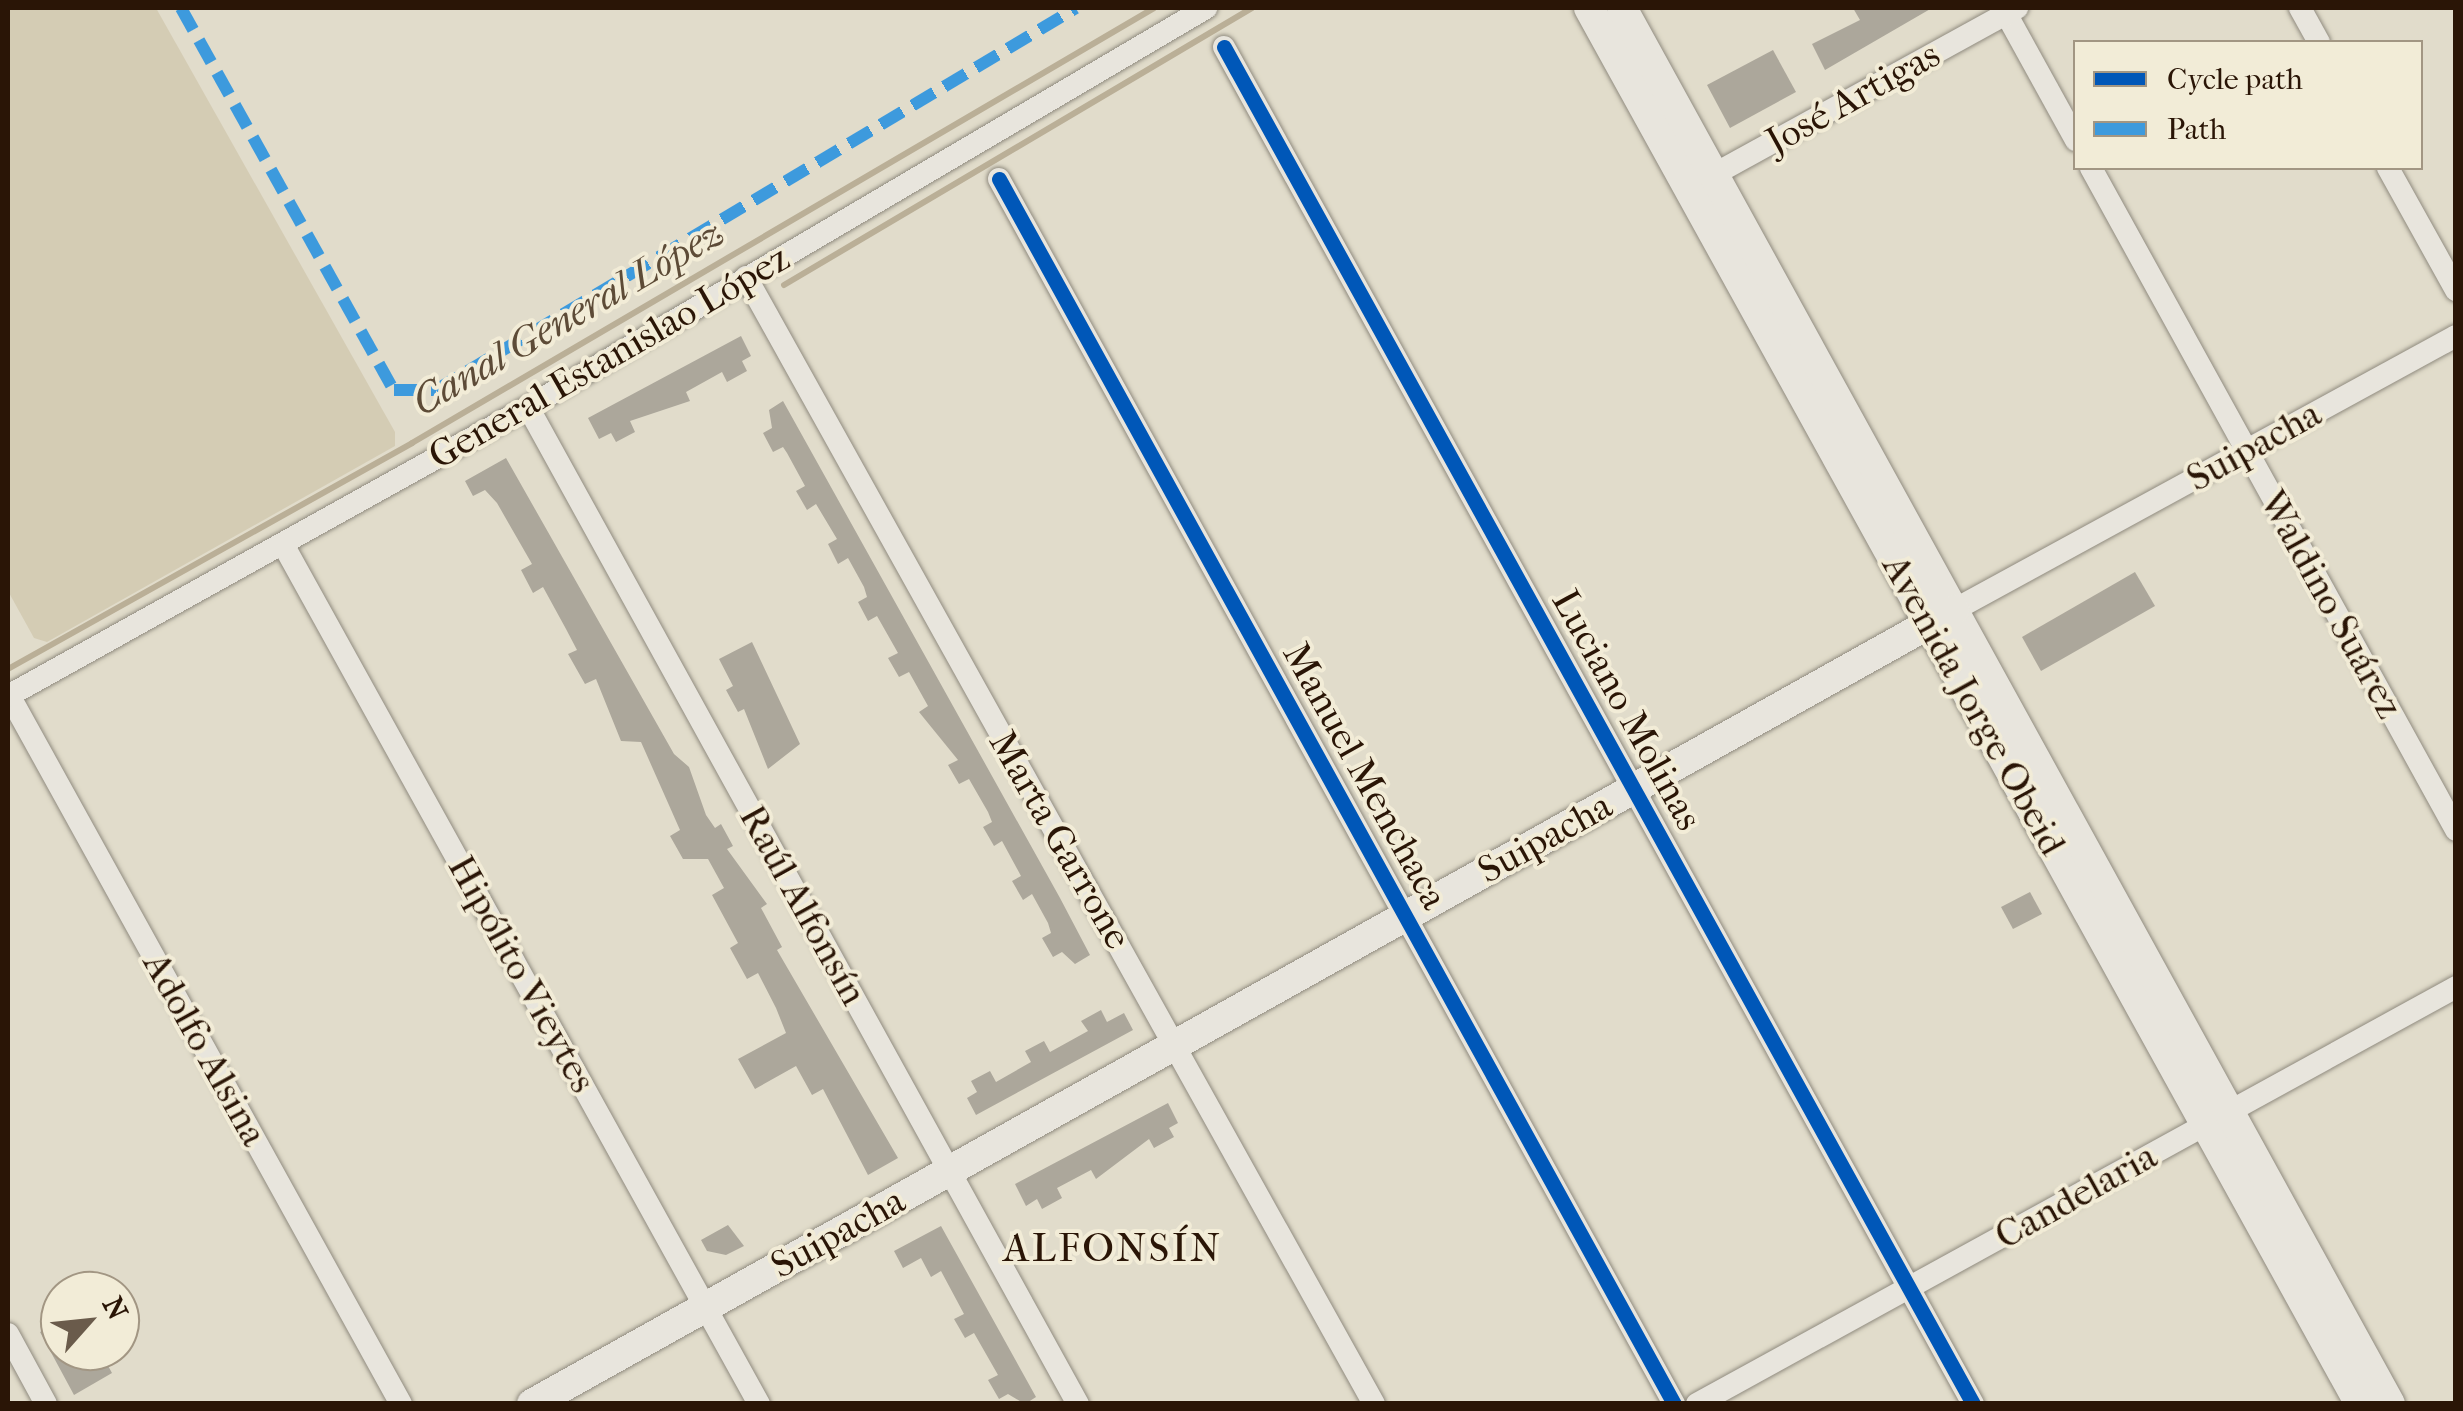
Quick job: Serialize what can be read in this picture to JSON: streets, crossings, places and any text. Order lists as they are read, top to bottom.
{
  "streets": {
    "main road": ["Suipacha", "Avenida Jorge Obeid"],
    "street": [
      "José Artigas",
      "General Estanislao López",
      "Waldino Suárez",
      "Luciano Molinas",
      "Manuel Menchaca",
      "Marta Garrone",
      "Raúl Alfonsín",
      "Hipólito Vieytes",
      "Adolfo Alsina",
      "Candelaria"
    ]
  },
  "crossings": [
    ["José Artigas", "Avenida Jorge Obeid"],
    ["General Estanislao López", "Marta Garrone"],
    ["General Estanislao López", "Raúl Alfonsín"],
    ["General Estanislao López", "Hipólito Vieytes"],
    ["General Estanislao López", "Adolfo Alsina"],
    ["Suipacha", "Waldino Suárez"],
    ["Suipacha", "Avenida Jorge Obeid"],
    ["Suipacha", "Luciano Molinas"],
    ["Suipacha", "Manuel Menchaca"],
    ["Suipacha", "Marta Garrone"],
    ["Suipacha", "Raúl Alfonsín"],
    ["Suipacha", "Hipólito Vieytes"],
    ["Avenida Jorge Obeid", "Candelaria"],
    ["Luciano Molinas", "Candelaria"]
  ],
  "districts": ["ALFONSÍN"],
  "water": ["Canal General López"],
  "legend": ["Cycle path", "Path"],
  "north": "top right"
}
